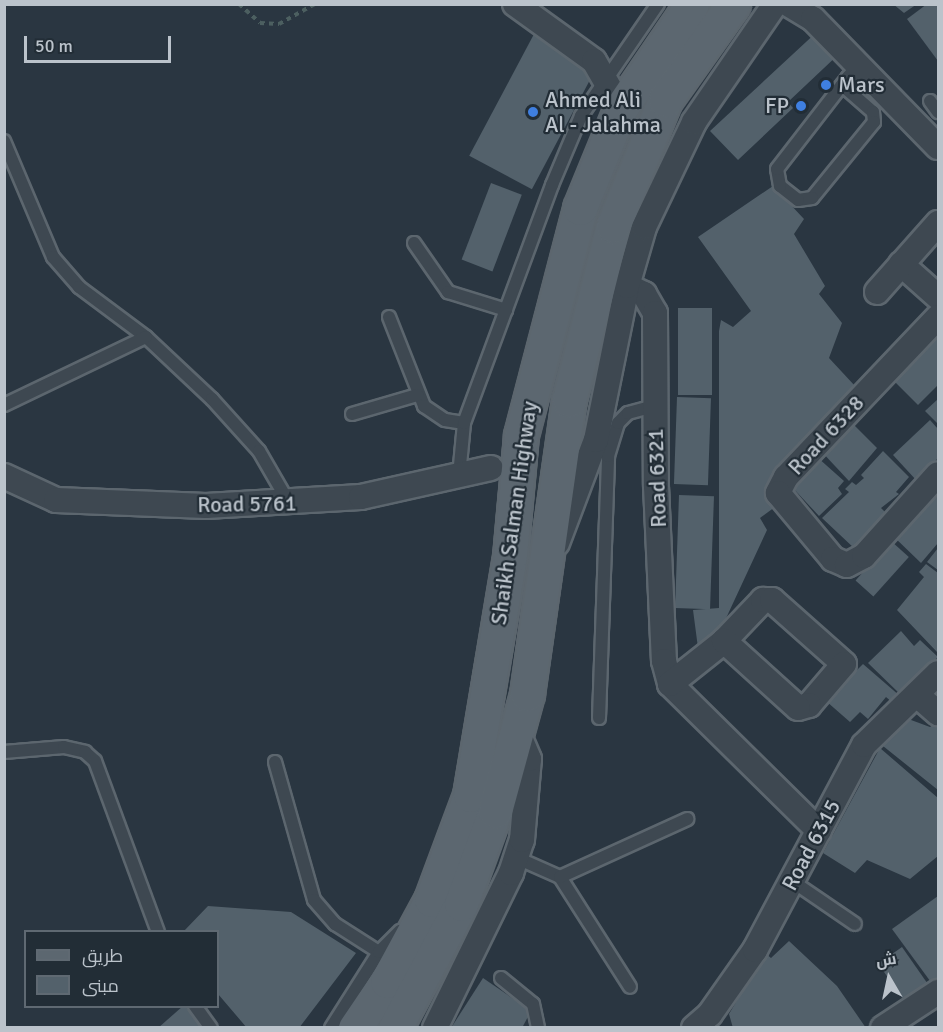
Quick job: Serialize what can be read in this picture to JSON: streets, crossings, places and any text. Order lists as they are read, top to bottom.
{
  "streets": {
    "main road": ["Shaikh Salman Highway"],
    "street": [
      "Road 6328",
      "Road 6321",
      "Road 5761",
      "Road 6315"
    ]
  },
  "places": ["Mars", "FP", "Ahmed Ali Al - Jalahma"],
  "legend": ["طريق", "مبنى"],
  "scale_bar": "50 m",
  "north": "top"
}
